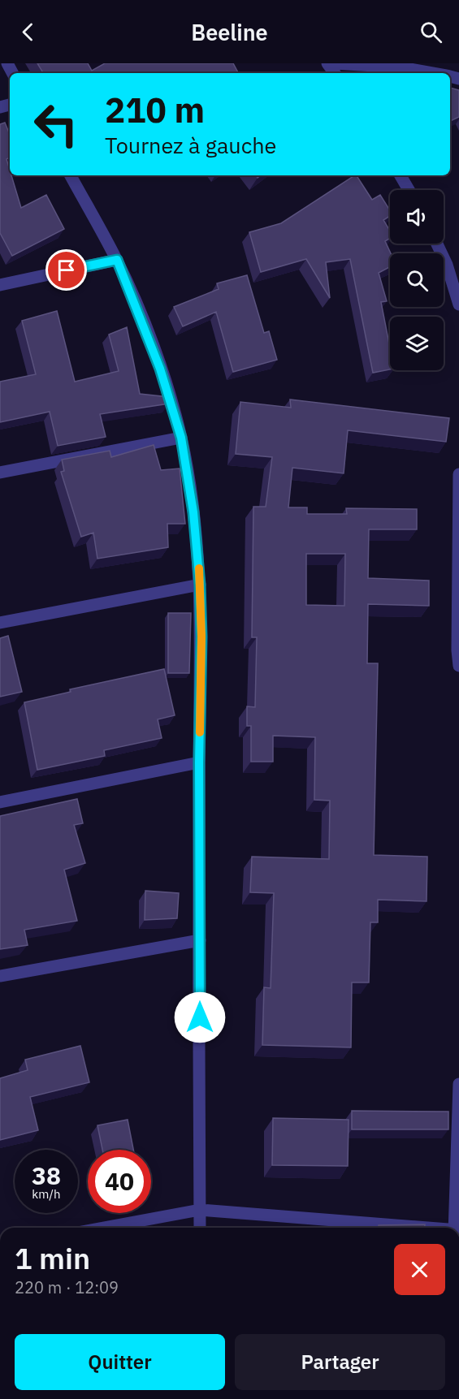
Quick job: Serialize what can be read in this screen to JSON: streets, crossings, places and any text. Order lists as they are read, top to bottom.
{
  "page": {
    "header": "Beeline",
    "turn": ["210 m", "Tournez à gauche"],
    "speed": "38 km/h",
    "limit": "40",
    "heading": ["1 min", "220 m · 12:09"],
    "buttons": ["Quitter", "Partager"]
  }
}
